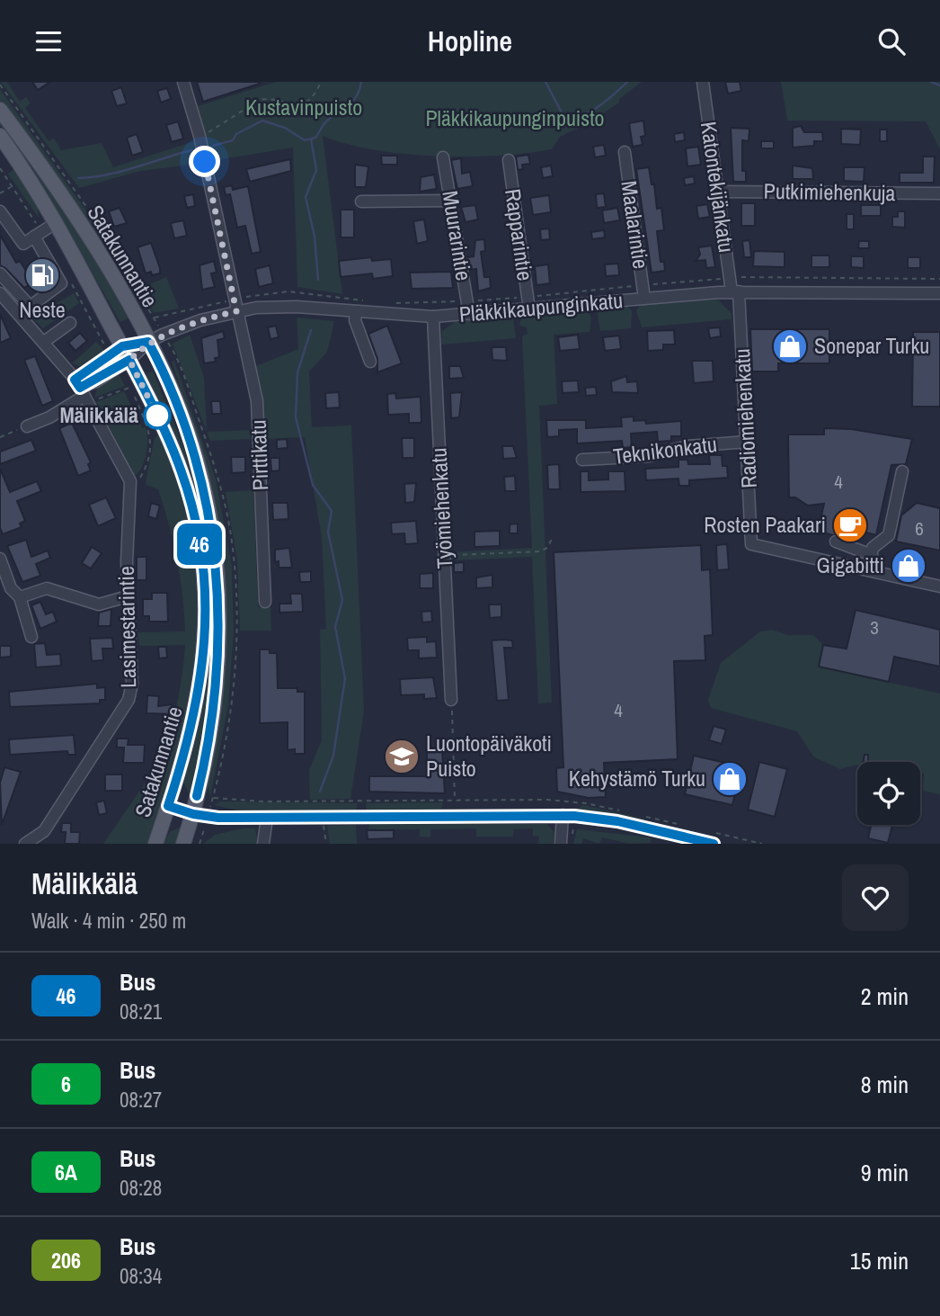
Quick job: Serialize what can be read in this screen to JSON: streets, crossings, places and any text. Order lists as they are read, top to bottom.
{
  "streets": {
    "main road": ["Satakunnantie"],
    "street": [
      "Katontekijänkatu",
      "Putkimiehenkuja",
      "Maalarintie",
      "Rapparintie",
      "Muurarintie",
      "Pläkkikaupunginkatu",
      "Radiomiehenkatu",
      "Teknikonkatu",
      "Pirttikatu",
      "Työmiehenkatu",
      "Lasimestarintie"
    ]
  },
  "crossings": [
    ["Katontekijänkatu", "Putkimiehenkuja"],
    ["Katontekijänkatu", "Pläkkikaupunginkatu"],
    ["Katontekijänkatu", "Radiomiehenkatu"],
    ["Maalarintie", "Pläkkikaupunginkatu"],
    ["Rapparintie", "Pläkkikaupunginkatu"],
    ["Muurarintie", "Pläkkikaupunginkatu"],
    ["Satakunnantie", "Pläkkikaupunginkatu"],
    ["Pläkkikaupunginkatu", "Radiomiehenkatu"],
    ["Pläkkikaupunginkatu", "Pirttikatu"],
    ["Pläkkikaupunginkatu", "Työmiehenkatu"],
    ["Radiomiehenkatu", "Teknikonkatu"]
  ],
  "parks": ["Kustavinpuisto", "Pläkkikaupunginpuisto"],
  "places": {
    "fuel station": ["Neste"],
    "shop": ["Sonepar Turku", "Gigabitti", "Kehystämö Turku"],
    "other": ["Mälikkälä"],
    "cafe": ["Rosten Paakari"],
    "school or university": ["Luontopäiväkoti Puisto"]
  },
  "lines": ["bus line 46"],
  "house_numbers": [
    "4",
    "6",
    "3",
    "4"
  ],
  "page": {
    "header": "Hopline",
    "on_map": "46",
    "heading": ["Mälikkälä", "Walk · 4 min · 250 m"],
    "list": [
      {
        "mark": "46",
        "name": "Bus",
        "note": "08:21",
        "value": "2 min"
      },
      {
        "mark": "6",
        "name": "Bus",
        "note": "08:27",
        "value": "8 min"
      },
      {
        "mark": "6A",
        "name": "Bus",
        "note": "08:28",
        "value": "9 min"
      },
      {
        "mark": "206",
        "name": "Bus",
        "note": "08:34",
        "value": "15 min"
      }
    ]
  }
}
